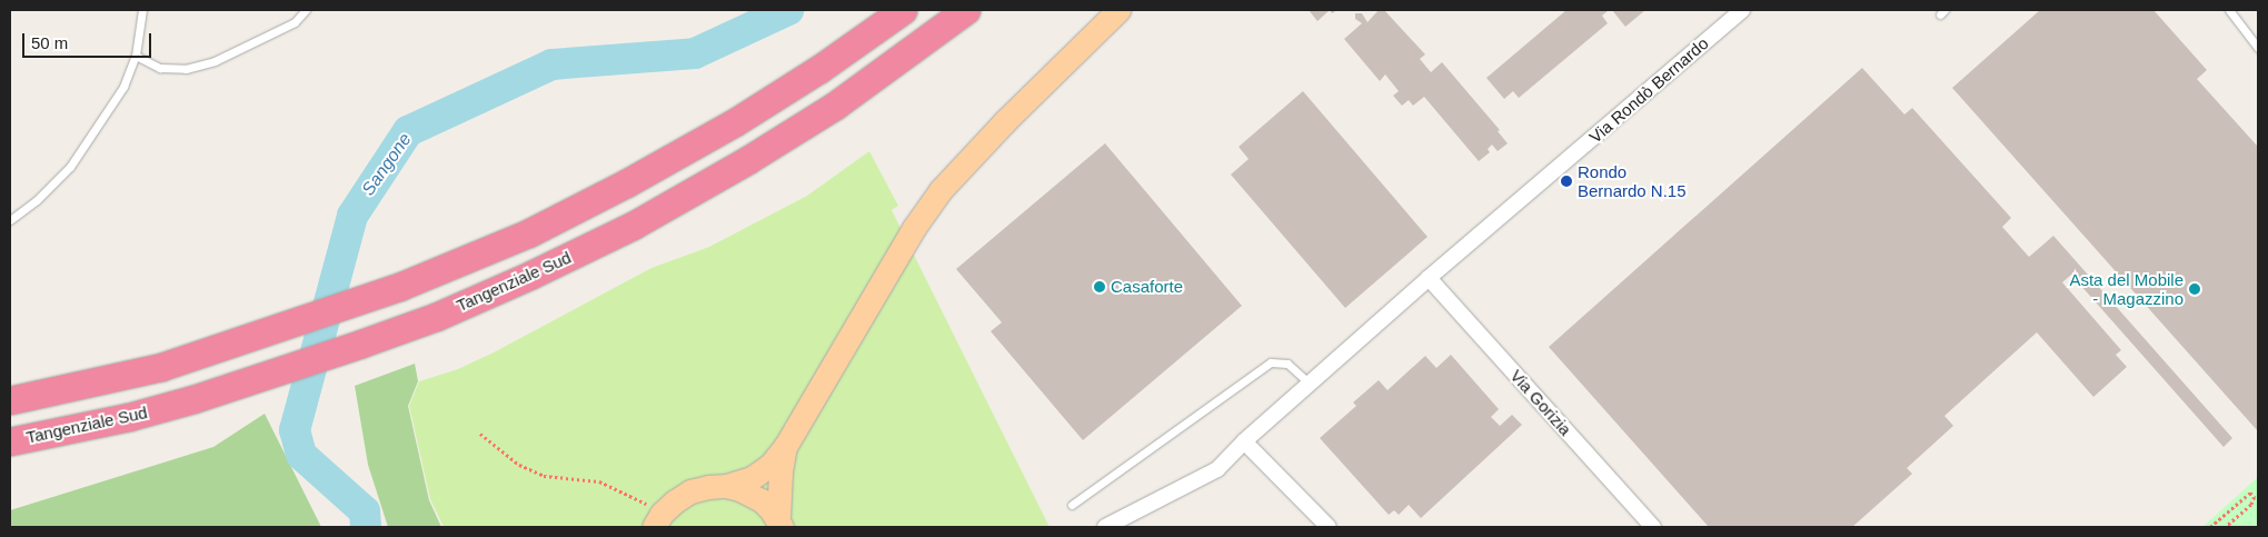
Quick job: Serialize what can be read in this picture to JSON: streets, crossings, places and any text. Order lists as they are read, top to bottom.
{
  "streets": {
    "highway": ["Tangenziale Sud"],
    "street": ["Via Rondò Bernardo", "Via Gorizia"]
  },
  "crossings": [
    ["Via Rondò Bernardo", "Via Gorizia"]
  ],
  "water": ["Sangone"],
  "places": ["Rondo Bernardo N.15", "Casaforte", "Asta del Mobile - Magazzino"],
  "scale_bar": "50 m"
}
